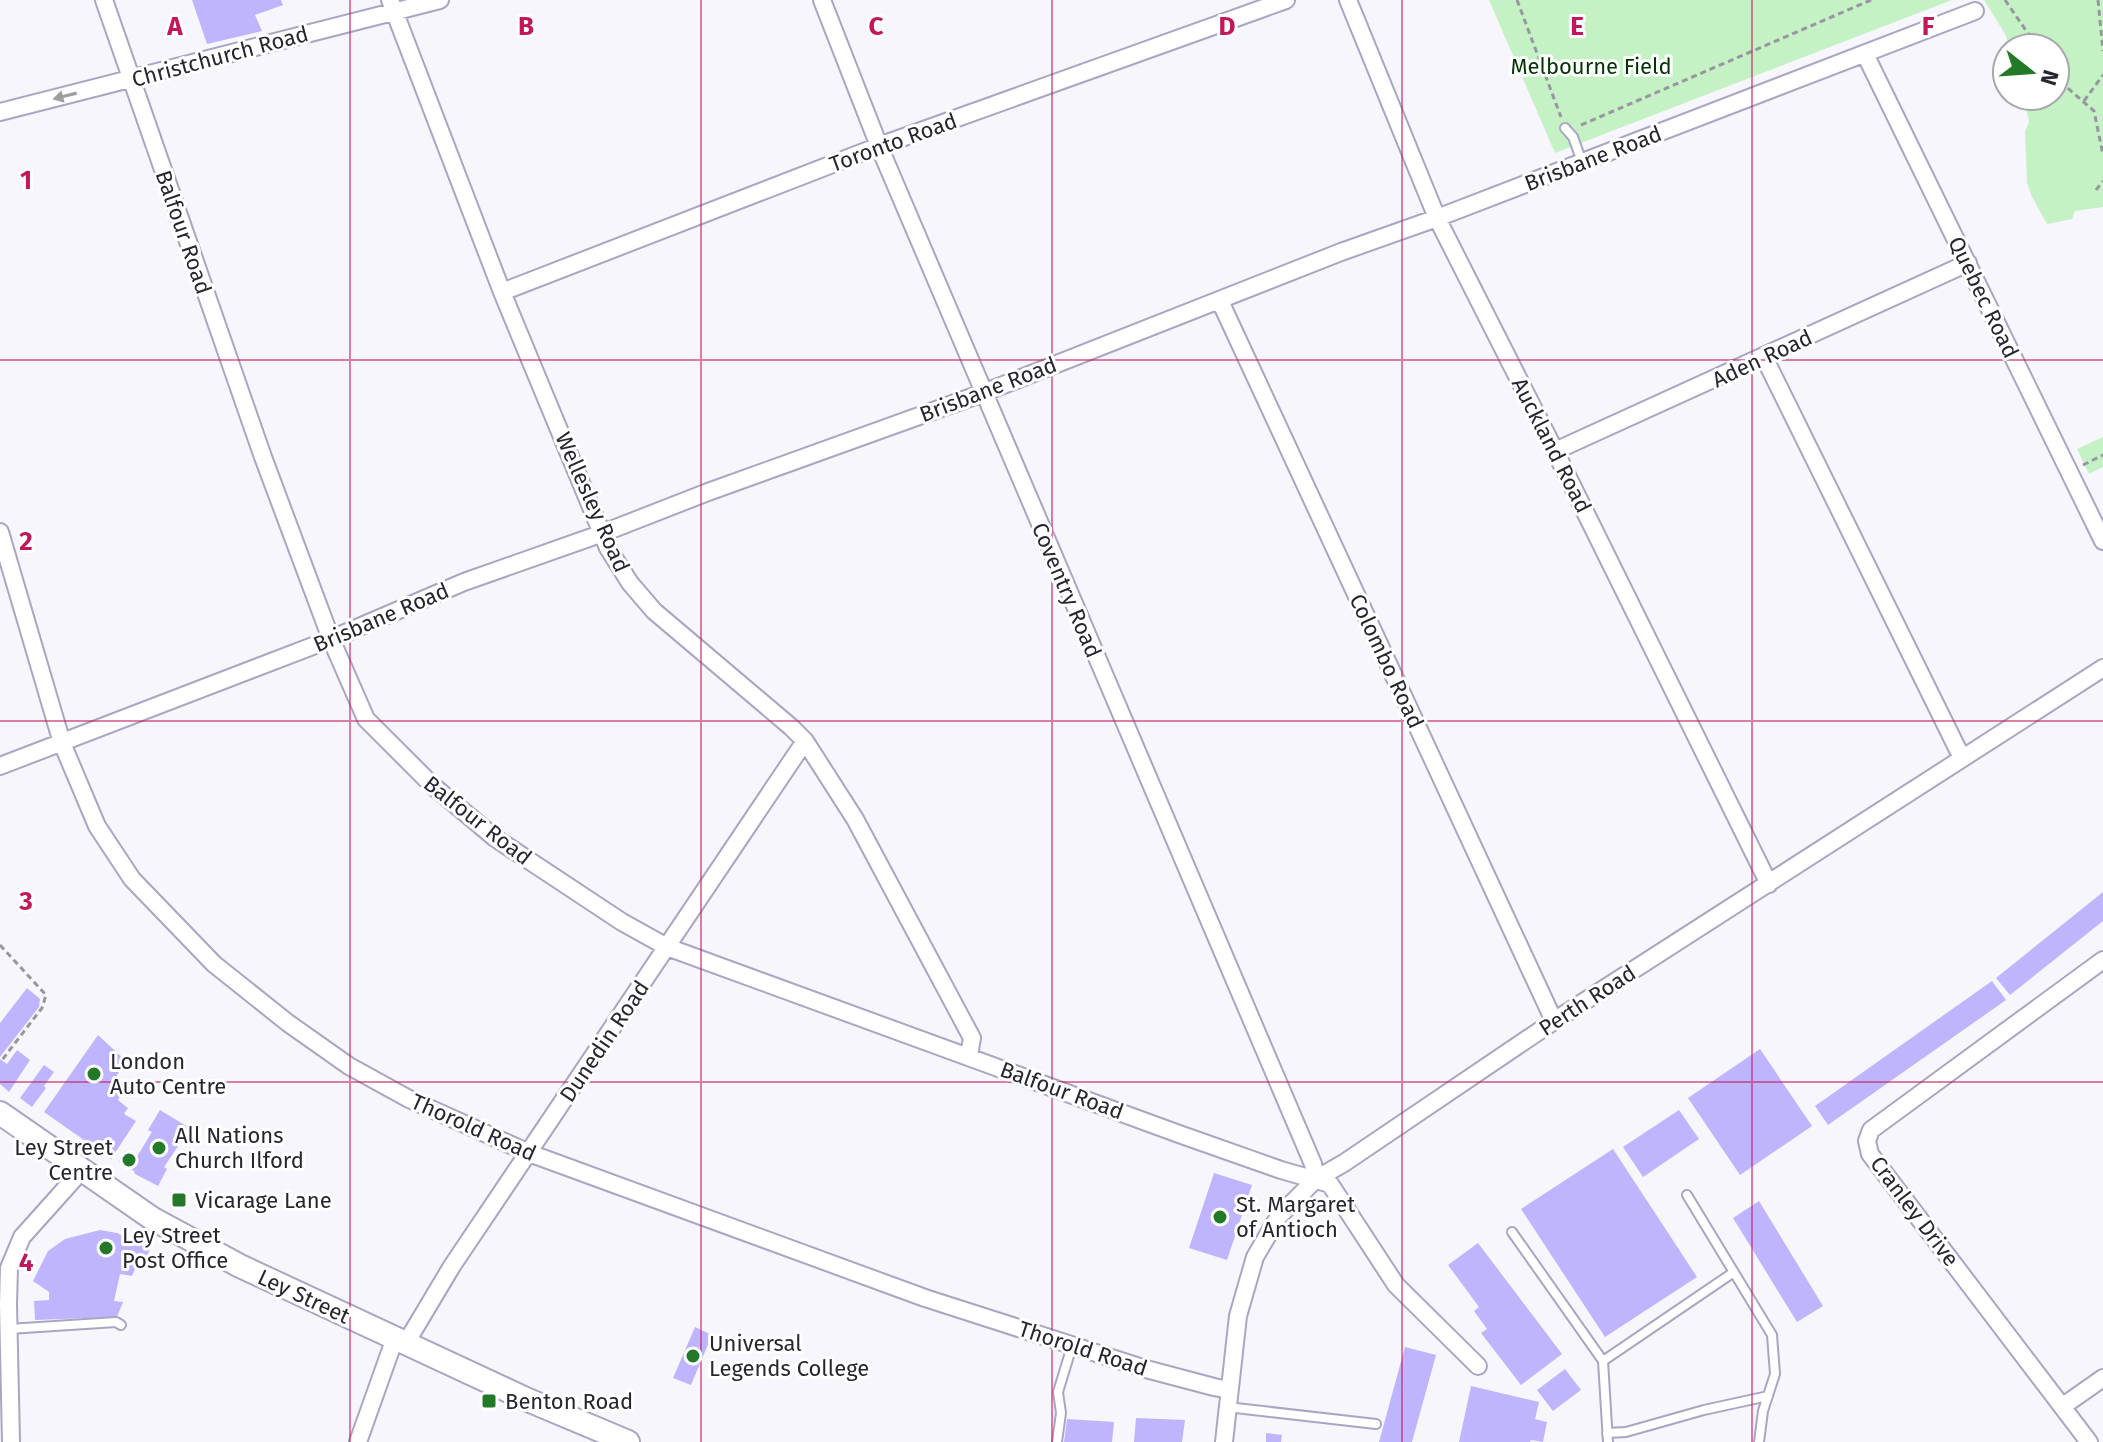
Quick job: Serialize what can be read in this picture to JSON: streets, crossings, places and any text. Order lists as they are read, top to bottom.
{
  "streets": {
    "street": [
      "Christchurch Road",
      "Toronto Road",
      "Brisbane Road",
      "Balfour Road",
      "Quebec Road",
      "Aden Road",
      "Auckland Road",
      "Wellesley Road",
      "Coventry Road",
      "Colombo Road",
      "Perth Road",
      "Dunedin Road",
      "Thorold Road",
      "Cranley Drive",
      "Ley Street"
    ]
  },
  "crossings": [
    ["Christchurch Road", "Balfour Road"],
    ["Christchurch Road", "Wellesley Road"],
    ["Toronto Road", "Wellesley Road"],
    ["Toronto Road", "Coventry Road"],
    ["Brisbane Road", "Balfour Road"],
    ["Brisbane Road", "Quebec Road"],
    ["Brisbane Road", "Auckland Road"],
    ["Brisbane Road", "Wellesley Road"],
    ["Brisbane Road", "Coventry Road"],
    ["Brisbane Road", "Colombo Road"],
    ["Brisbane Road", "Thorold Road"],
    ["Balfour Road", "Wellesley Road"],
    ["Balfour Road", "Coventry Road"],
    ["Balfour Road", "Perth Road"],
    ["Balfour Road", "Dunedin Road"],
    ["Quebec Road", "Aden Road"],
    ["Aden Road", "Auckland Road"],
    ["Auckland Road", "Perth Road"],
    ["Wellesley Road", "Dunedin Road"],
    ["Coventry Road", "Perth Road"],
    ["Colombo Road", "Perth Road"],
    ["Perth Road", "Thorold Road"],
    ["Dunedin Road", "Thorold Road"],
    ["Dunedin Road", "Ley Street"]
  ],
  "parks": ["Melbourne Field"],
  "places": {
    "other": [
      "London Auto Centre",
      "All Nations Church Ilford",
      "Ley Street Centre",
      "St. Margaret of Antioch",
      "Ley Street Post Office",
      "Universal Legends College"
    ],
    "transit": ["Vicarage Lane", "Benton Road"]
  },
  "north": "right",
  "grid": {
    "columns": [
      "A",
      "B",
      "C",
      "D",
      "E",
      "F"
    ],
    "rows": [
      "1",
      "2",
      "3",
      "4"
    ]
  }
}
